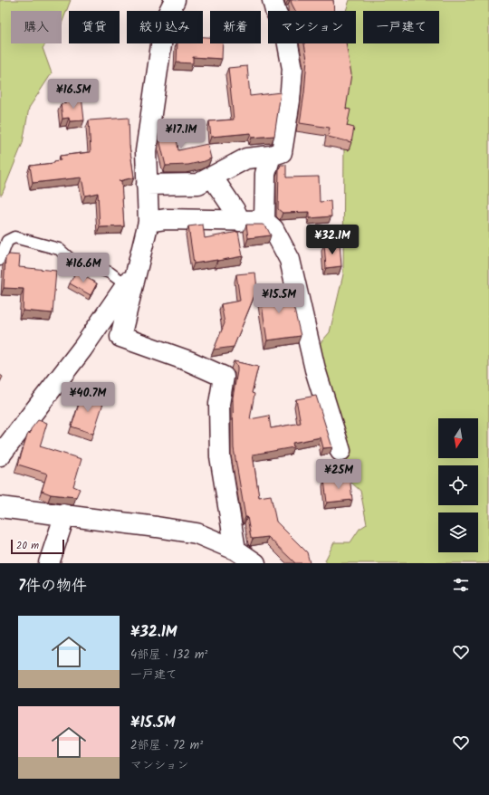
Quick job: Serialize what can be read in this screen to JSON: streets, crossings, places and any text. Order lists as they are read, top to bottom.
{
  "scale_bar": "20 m",
  "north": "bottom",
  "page": {
    "chip": [
      "購入",
      "賃貸",
      "絞り込み",
      "新着",
      "マンション",
      "一戸建て"
    ],
    "price": [
      "¥16.5M",
      "¥17.1M",
      "¥32.1M",
      "¥16.6M",
      "¥15.5M",
      "¥40.7M",
      "¥25M"
    ],
    "scale": "20 m",
    "heading": "7件の物件",
    "list": [
      {
        "name": "¥32.1M",
        "note": "4部屋 · 132 m² · 一戸建て"
      },
      {
        "name": "¥15.5M",
        "note": "2部屋 · 72 m² · マンション"
      }
    ]
  }
}
